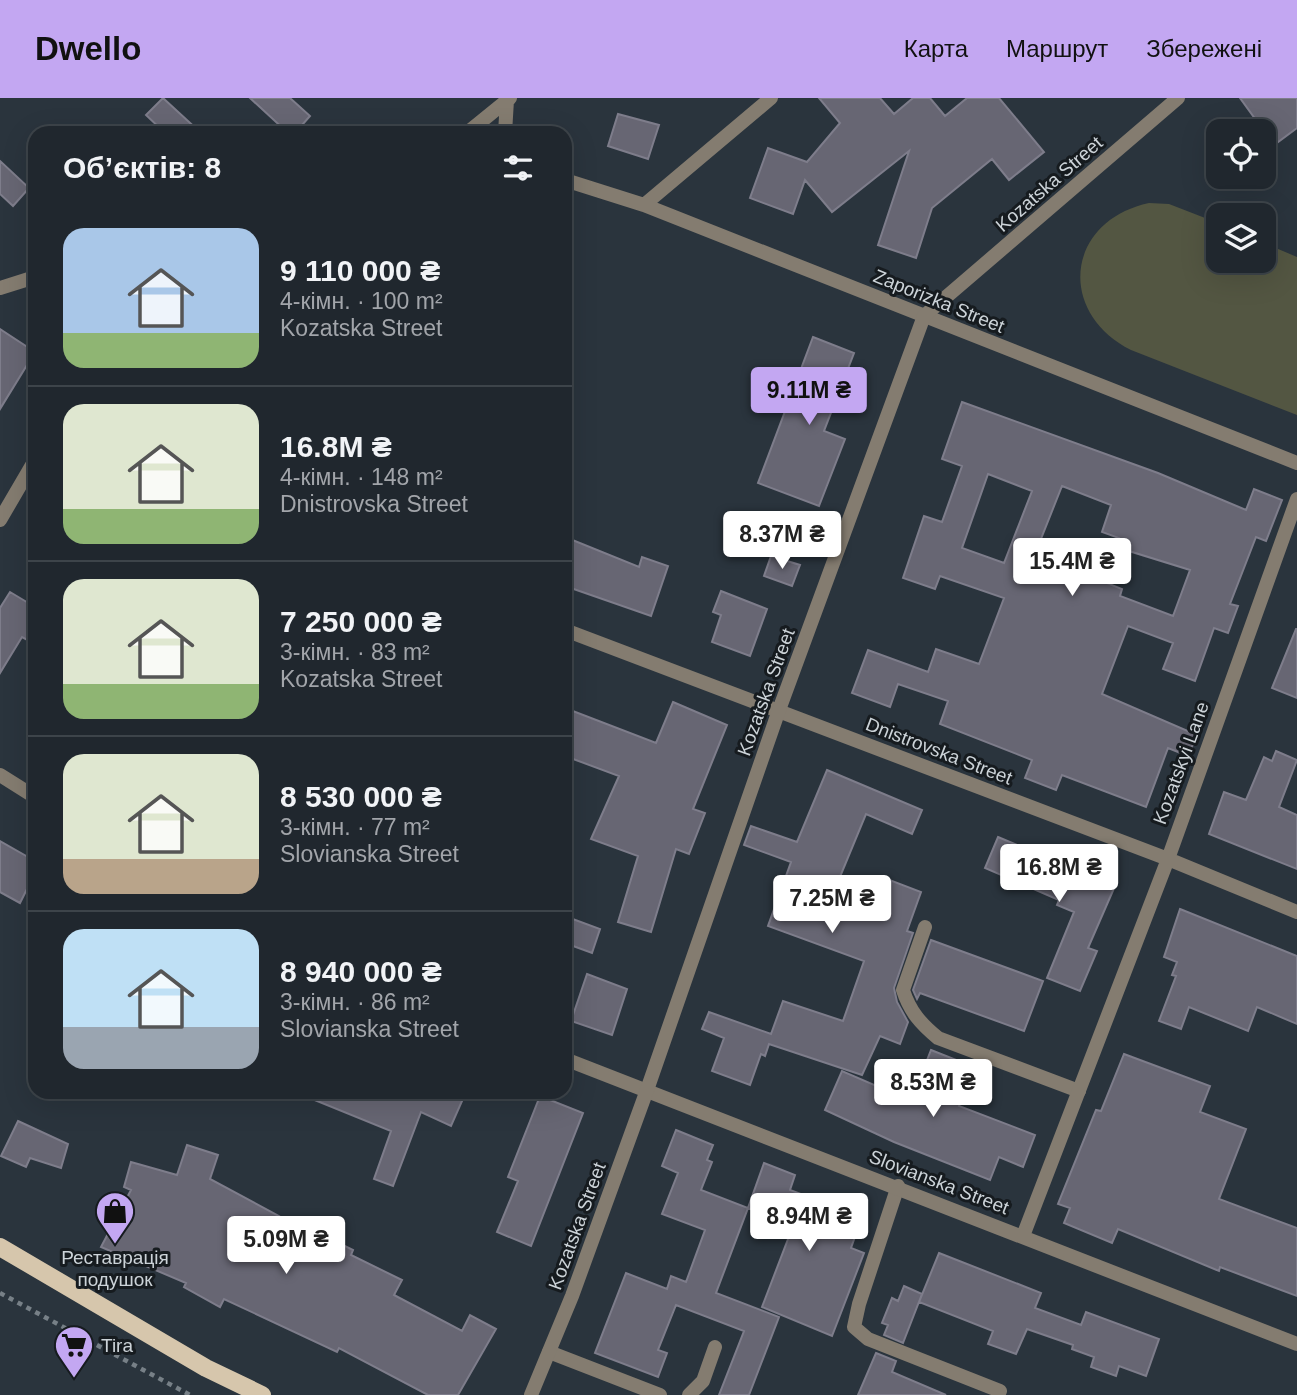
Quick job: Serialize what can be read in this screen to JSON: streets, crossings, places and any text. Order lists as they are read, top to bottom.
{
  "streets": {
    "street": [
      "Kozatska Street",
      "Zaporizka Street",
      "Dnistrovska Street",
      "Kozatskyi Lane",
      "Slovianska Street"
    ]
  },
  "crossings": [
    ["Kozatska Street", "Zaporizka Street"],
    ["Kozatska Street", "Dnistrovska Street"],
    ["Kozatska Street", "Slovianska Street"],
    ["Dnistrovska Street", "Kozatskyi Lane"],
    ["Kozatskyi Lane", "Slovianska Street"]
  ],
  "places": {
    "shop": ["Реставрація подушок"],
    "supermarket": ["Tira"]
  },
  "page": {
    "header": "Dwello",
    "nav": ["Карта", "Маршрут", "Збережені"],
    "heading": "Об’єктів: 8",
    "list": [
      {
        "name": "9 110 000 ₴",
        "note": "4-кімн. · 100 m² · Kozatska Street"
      },
      {
        "name": "16.8M ₴",
        "note": "4-кімн. · 148 m² · Dnistrovska Street"
      },
      {
        "name": "7 250 000 ₴",
        "note": "3-кімн. · 83 m² · Kozatska Street"
      },
      {
        "name": "8 530 000 ₴",
        "note": "3-кімн. · 77 m² · Slovianska Street"
      },
      {
        "name": "8 940 000 ₴",
        "note": "3-кімн. · 86 m² · Slovianska Street"
      }
    ],
    "price": [
      "9.11M ₴",
      "8.37M ₴",
      "15.4M ₴",
      "16.8M ₴",
      "7.25M ₴",
      "8.53M ₴",
      "8.94M ₴",
      "5.09M ₴"
    ]
  }
}
